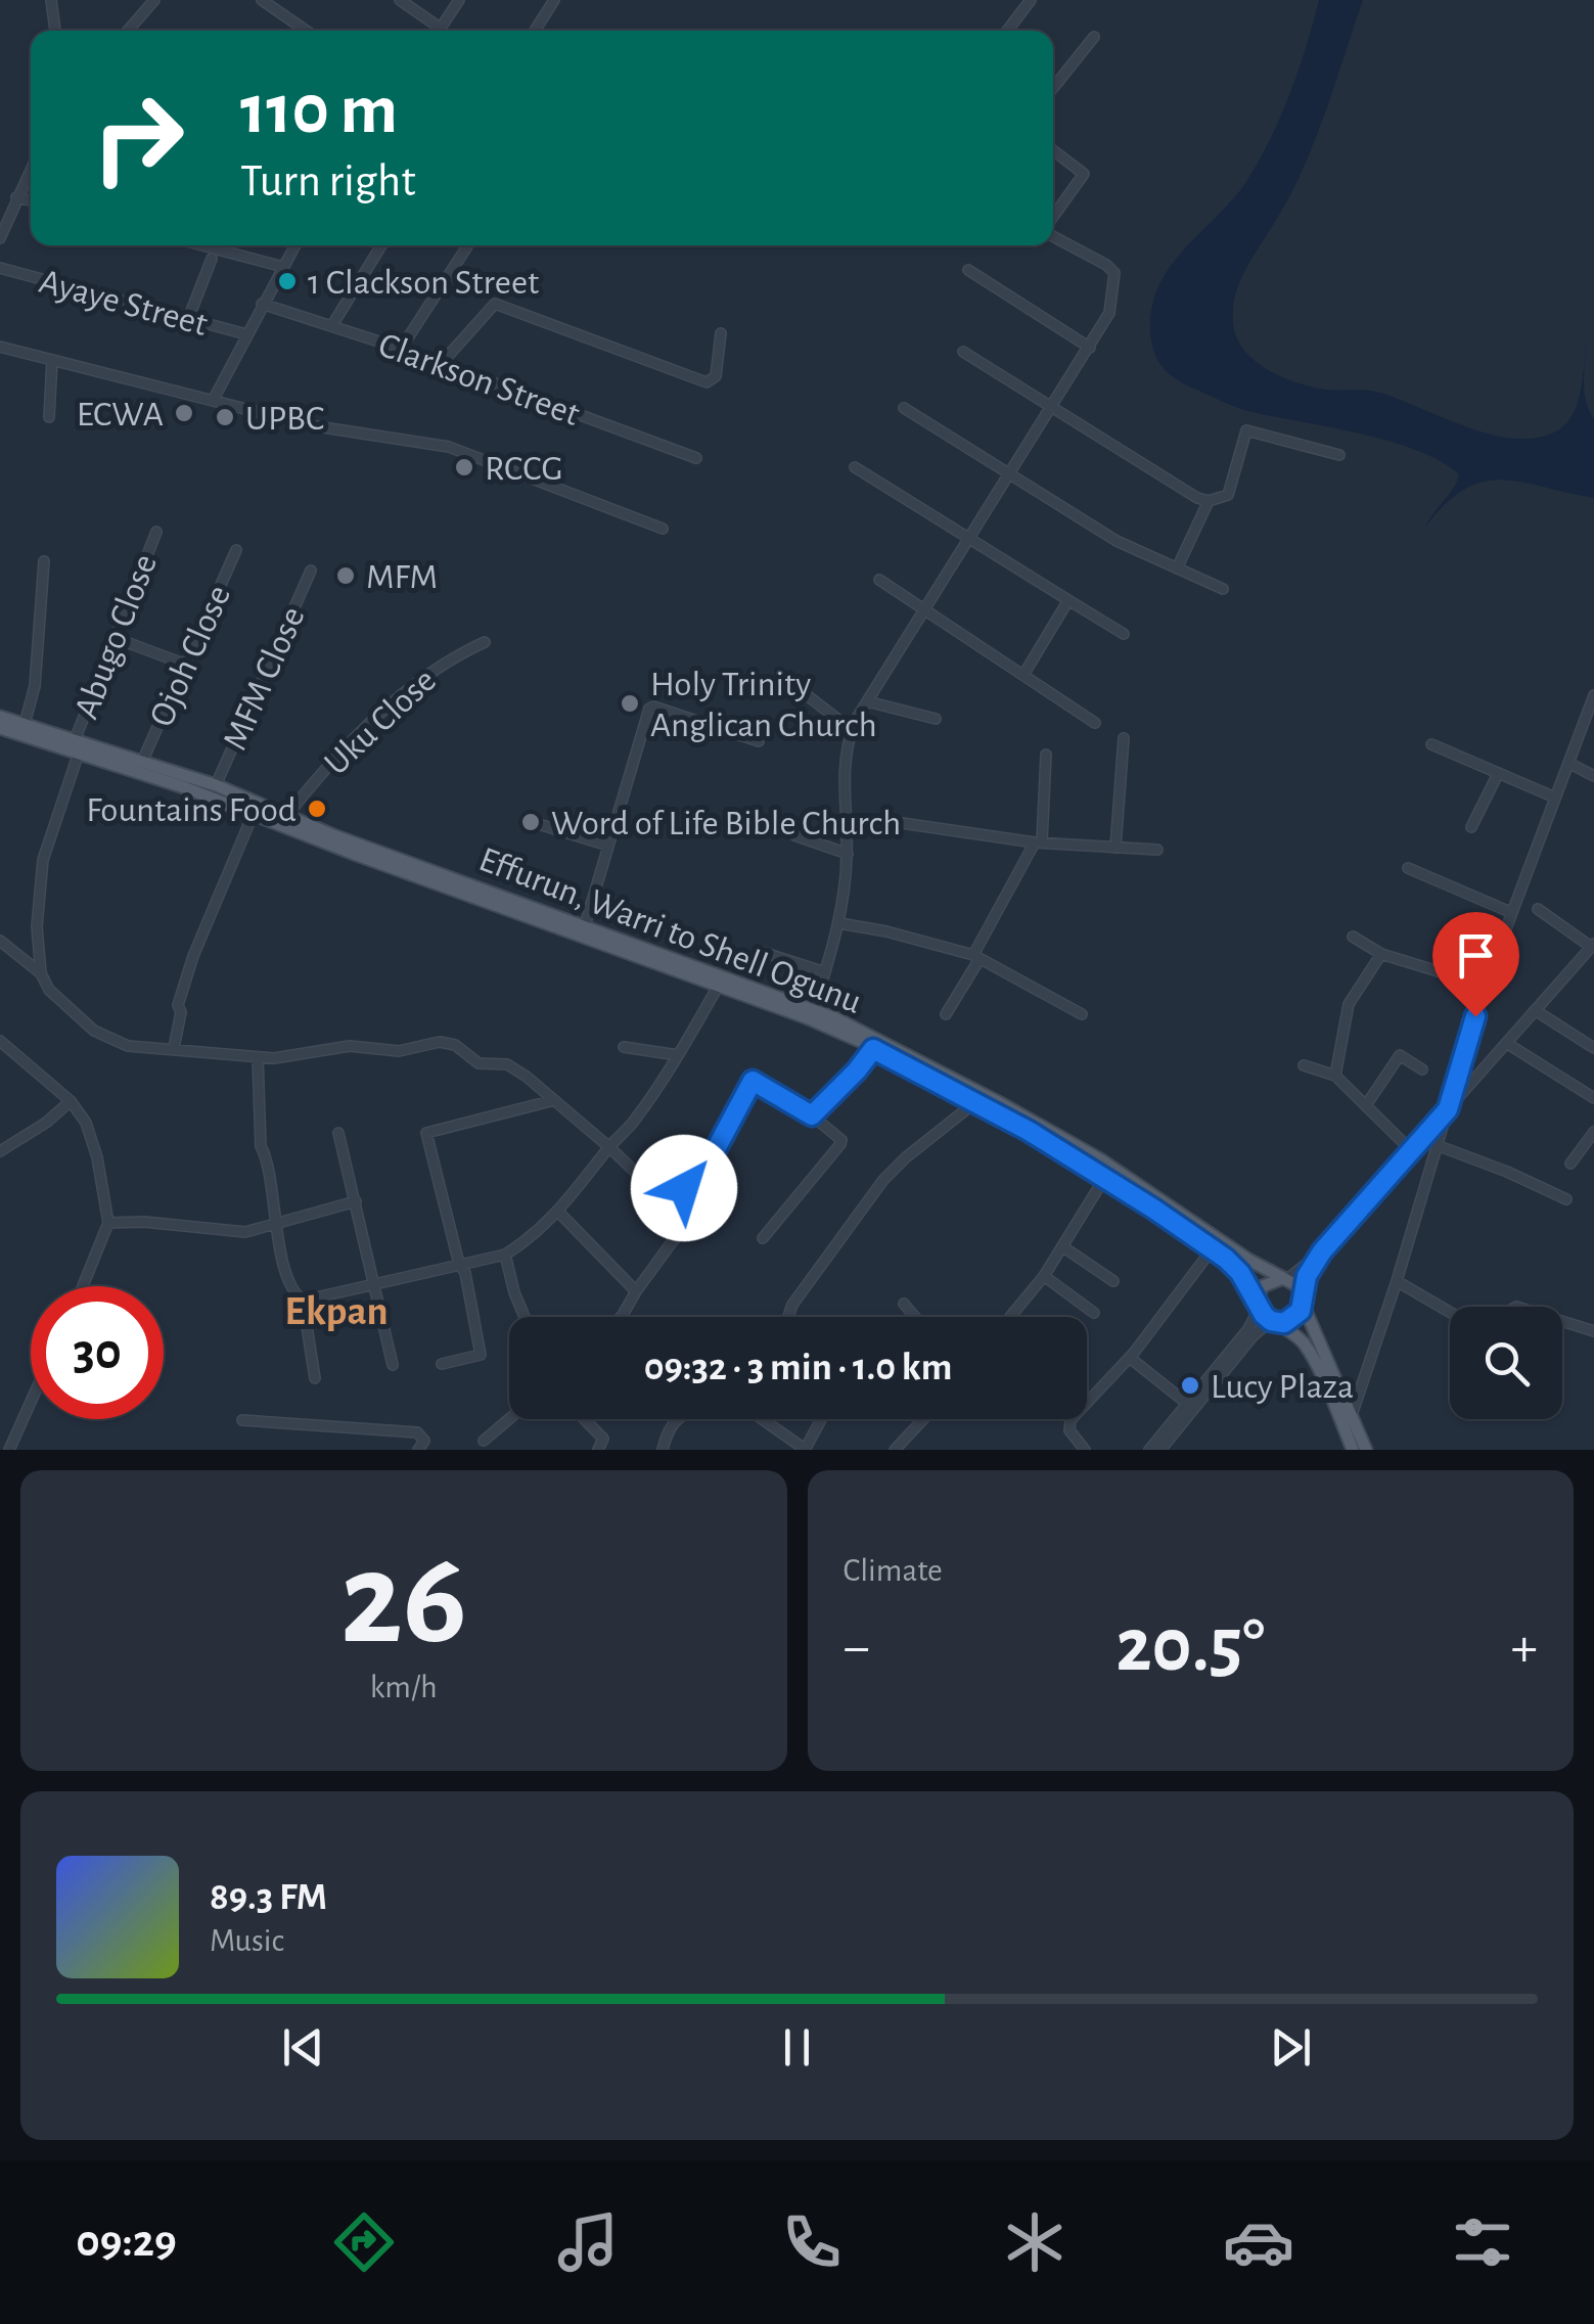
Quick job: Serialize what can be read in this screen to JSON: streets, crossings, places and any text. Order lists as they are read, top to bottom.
{
  "streets": {
    "main road": ["Effurun, Warri to Shell Ogunu"],
    "street": [
      "Ayaye Street",
      "Clarkson Street",
      "Abugo Close",
      "Ojoh Close",
      "MFM Close",
      "Uku Close"
    ]
  },
  "crossings": [
    ["Abugo Close", "Effurun, Warri to Shell Ogunu"],
    ["Ojoh Close", "Effurun, Warri to Shell Ogunu"],
    ["MFM Close", "Effurun, Warri to Shell Ogunu"],
    ["Uku Close", "Effurun, Warri to Shell Ogunu"]
  ],
  "districts": ["Ekpan"],
  "places": [
    "1 Clackson Street",
    "ECWA",
    "UPBC",
    "RCCG",
    "MFM",
    "Holy Trinity Anglican Church",
    "Fountains Food",
    "Word of Life Bible Church",
    "Lucy Plaza"
  ],
  "page": {
    "turn": ["110 m", "Turn right"],
    "limit": "30",
    "trip": "09:32 · 3 min · 1.0 km",
    "tile": [
      ["26", "km/h"],
      "Climate"
    ],
    "heat": ["−", "20.5°", "+"],
    "song": ["89.3 FM", "Music"],
    "tabs": "09:29"
  }
}
